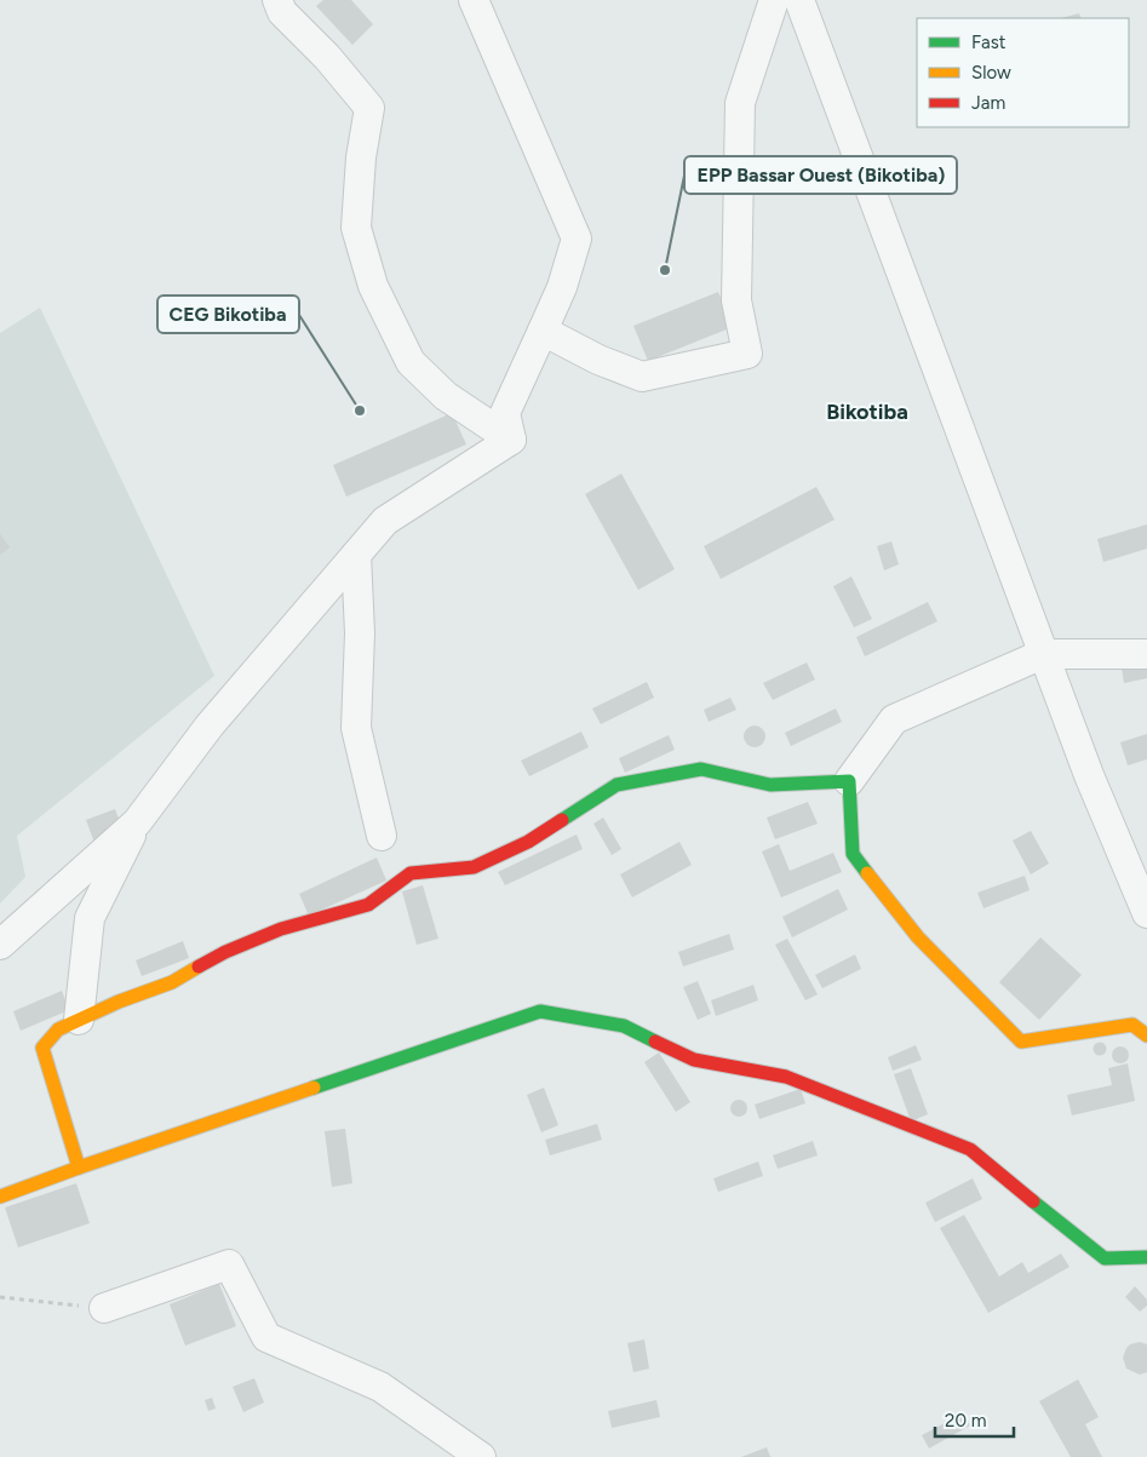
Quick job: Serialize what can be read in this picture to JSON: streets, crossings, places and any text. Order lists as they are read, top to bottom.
{
  "districts": ["Bikotiba"],
  "places": ["EPP Bassar Ouest (Bikotiba)", "CEG Bikotiba"],
  "legend": ["Fast", "Slow", "Jam"],
  "scale_bar": "20 m"
}
